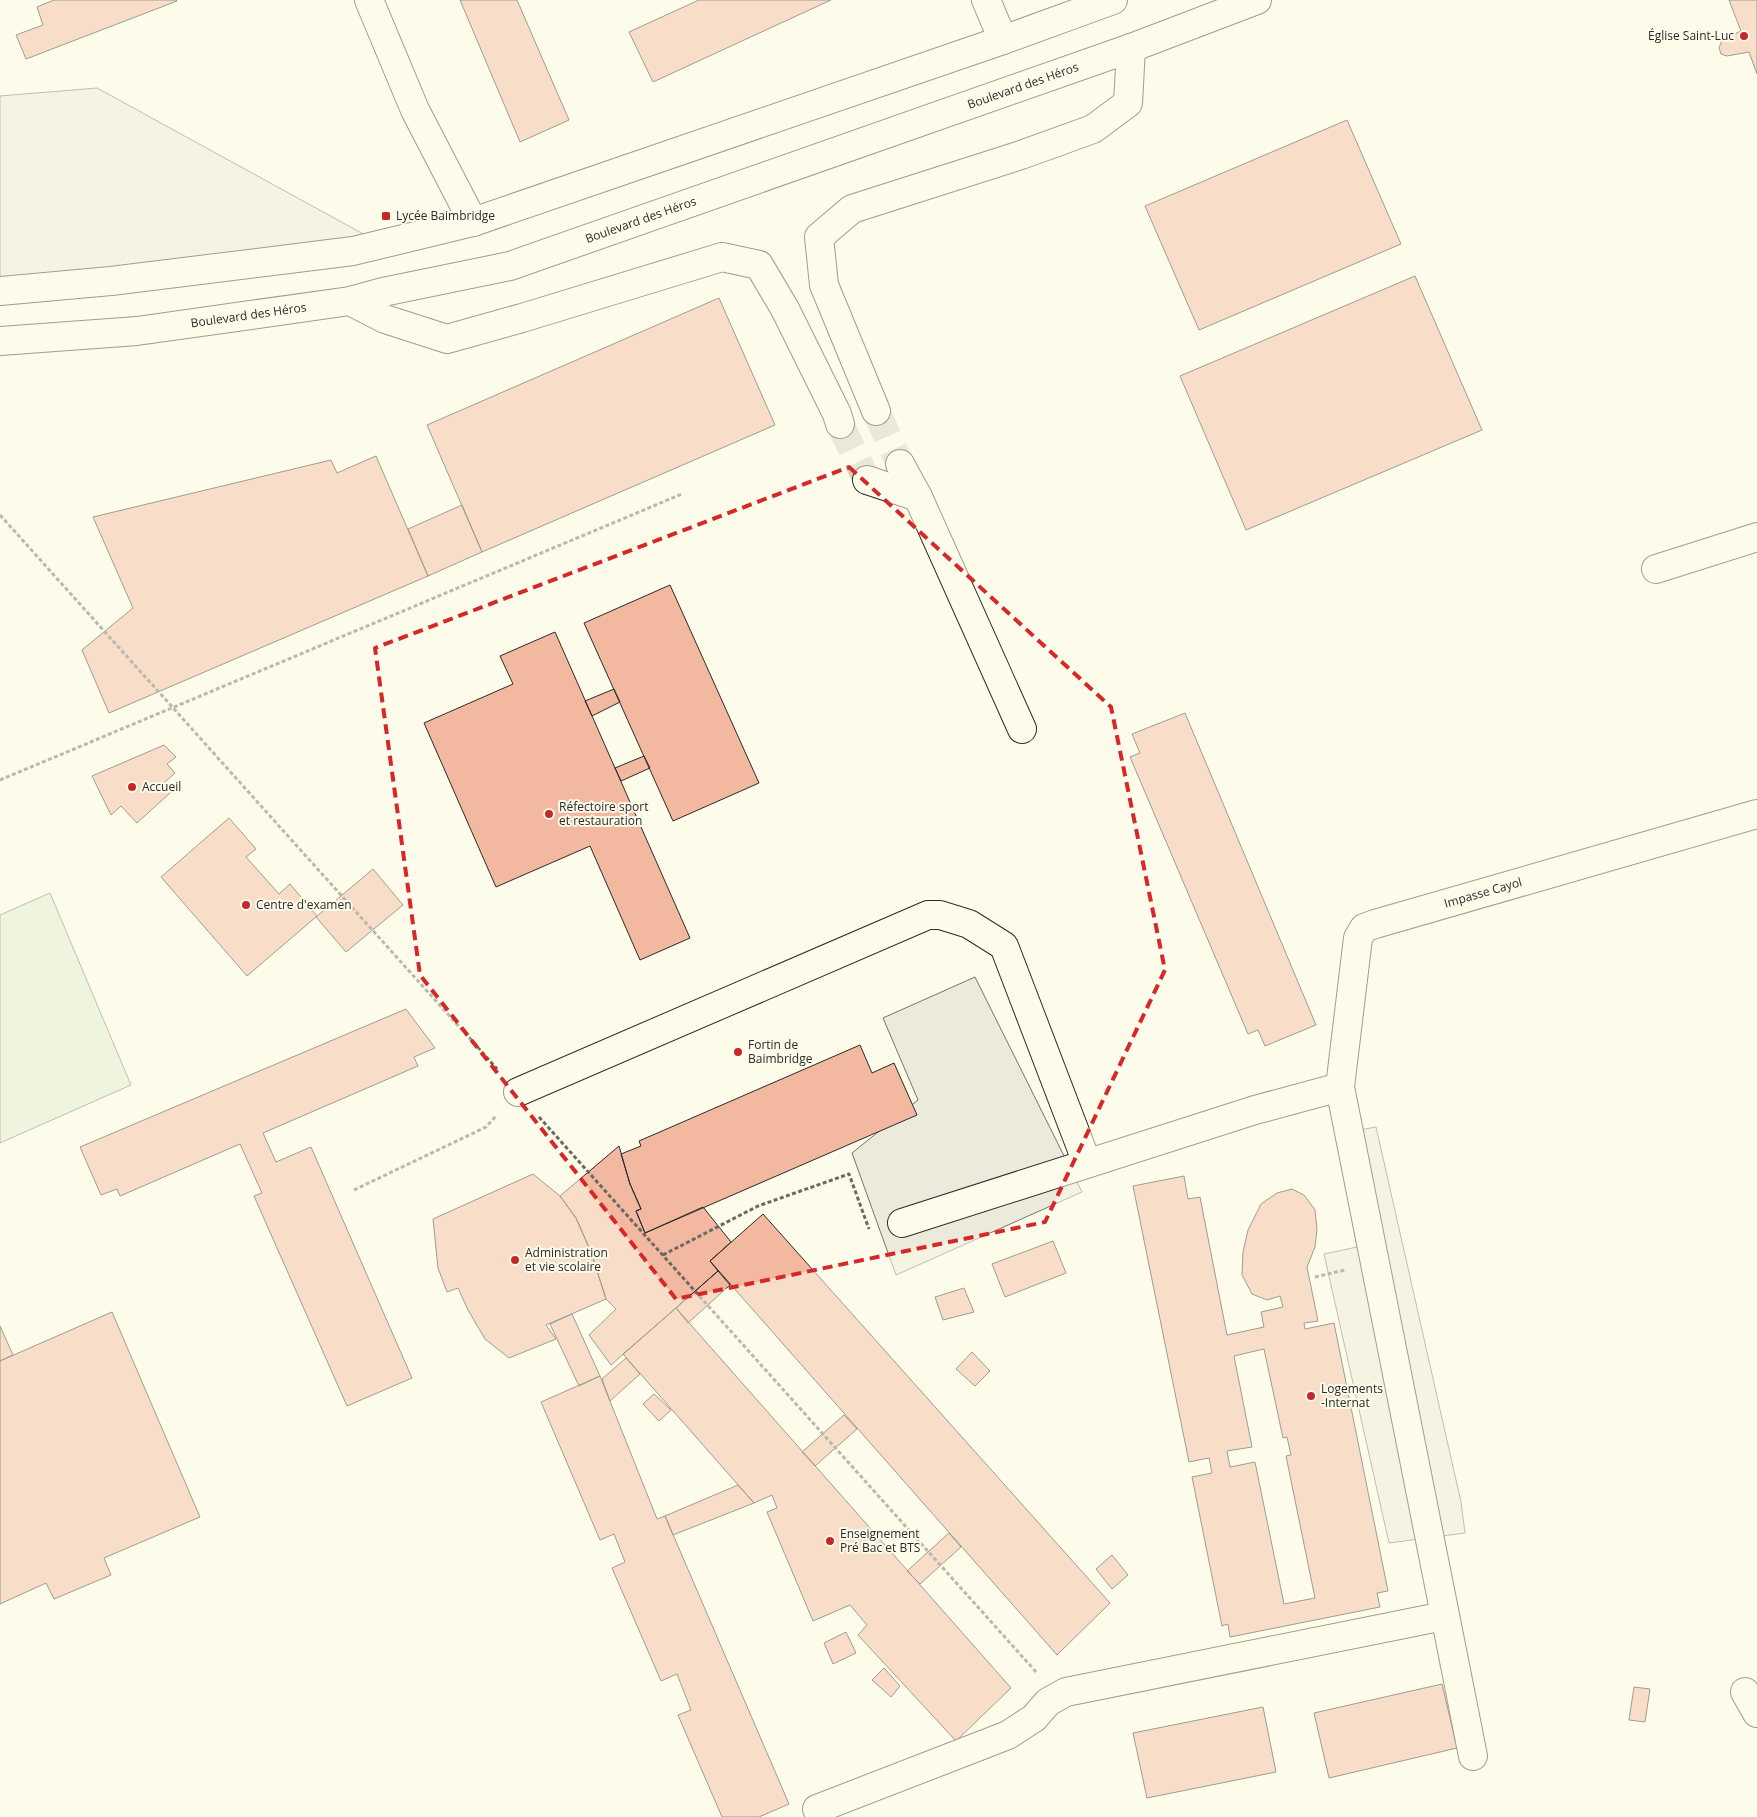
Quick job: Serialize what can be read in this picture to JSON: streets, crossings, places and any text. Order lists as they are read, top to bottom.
{
  "streets": {
    "main road": ["Boulevard des Héros", "Impasse Cayol"]
  },
  "places": {
    "other": [
      "Église Saint-Luc",
      "Accueil",
      "Réfectoire sport et restauration",
      "Centre d'examen",
      "Fortin de Baimbridge",
      "Administration et vie scolaire",
      "Logements -Internat",
      "Enseignement Pré Bac et BTS"
    ],
    "transit": ["Lycée Baimbridge"]
  }
}
